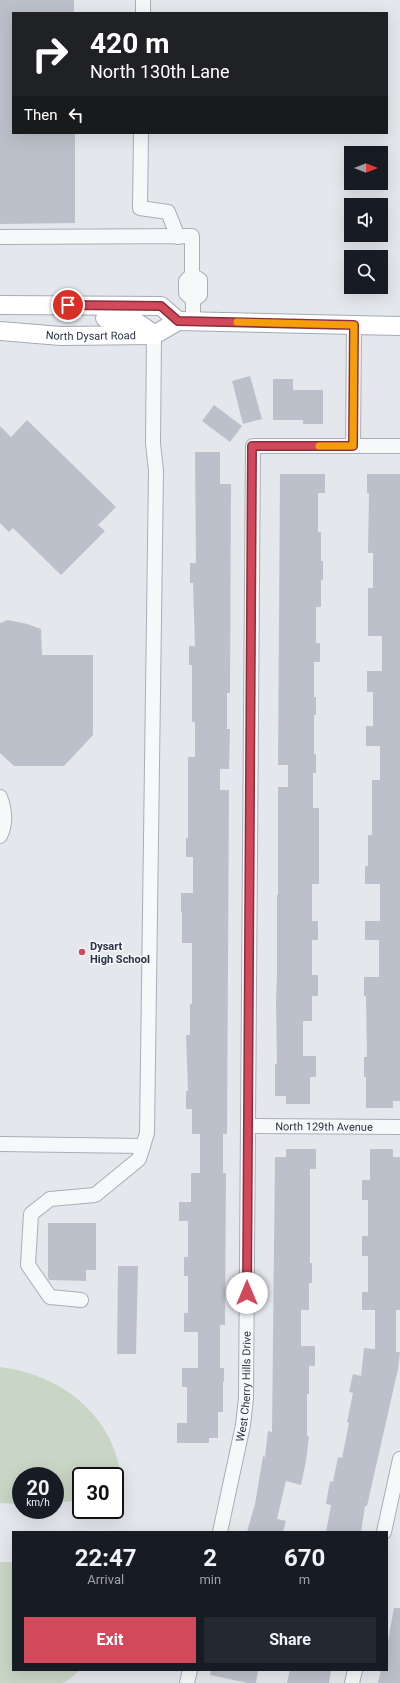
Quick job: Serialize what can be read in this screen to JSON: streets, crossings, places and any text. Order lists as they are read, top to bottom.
{
  "streets": {
    "main road": ["North Dysart Road"],
    "street": ["North 129th Avenue", "West Cherry Hills Drive"]
  },
  "crossings": [
    ["North 129th Avenue", "West Cherry Hills Drive"]
  ],
  "places": ["Dysart High School"],
  "north": "right",
  "page": {
    "turn": ["420 m", "North 130th Lane"],
    "then": "Then",
    "speed": "20 km/h",
    "limit": "30",
    "eta": [
      "22:47",
      "Arrival",
      "2",
      "min",
      "670",
      "m"
    ],
    "buttons": ["Exit", "Share"]
  }
}
